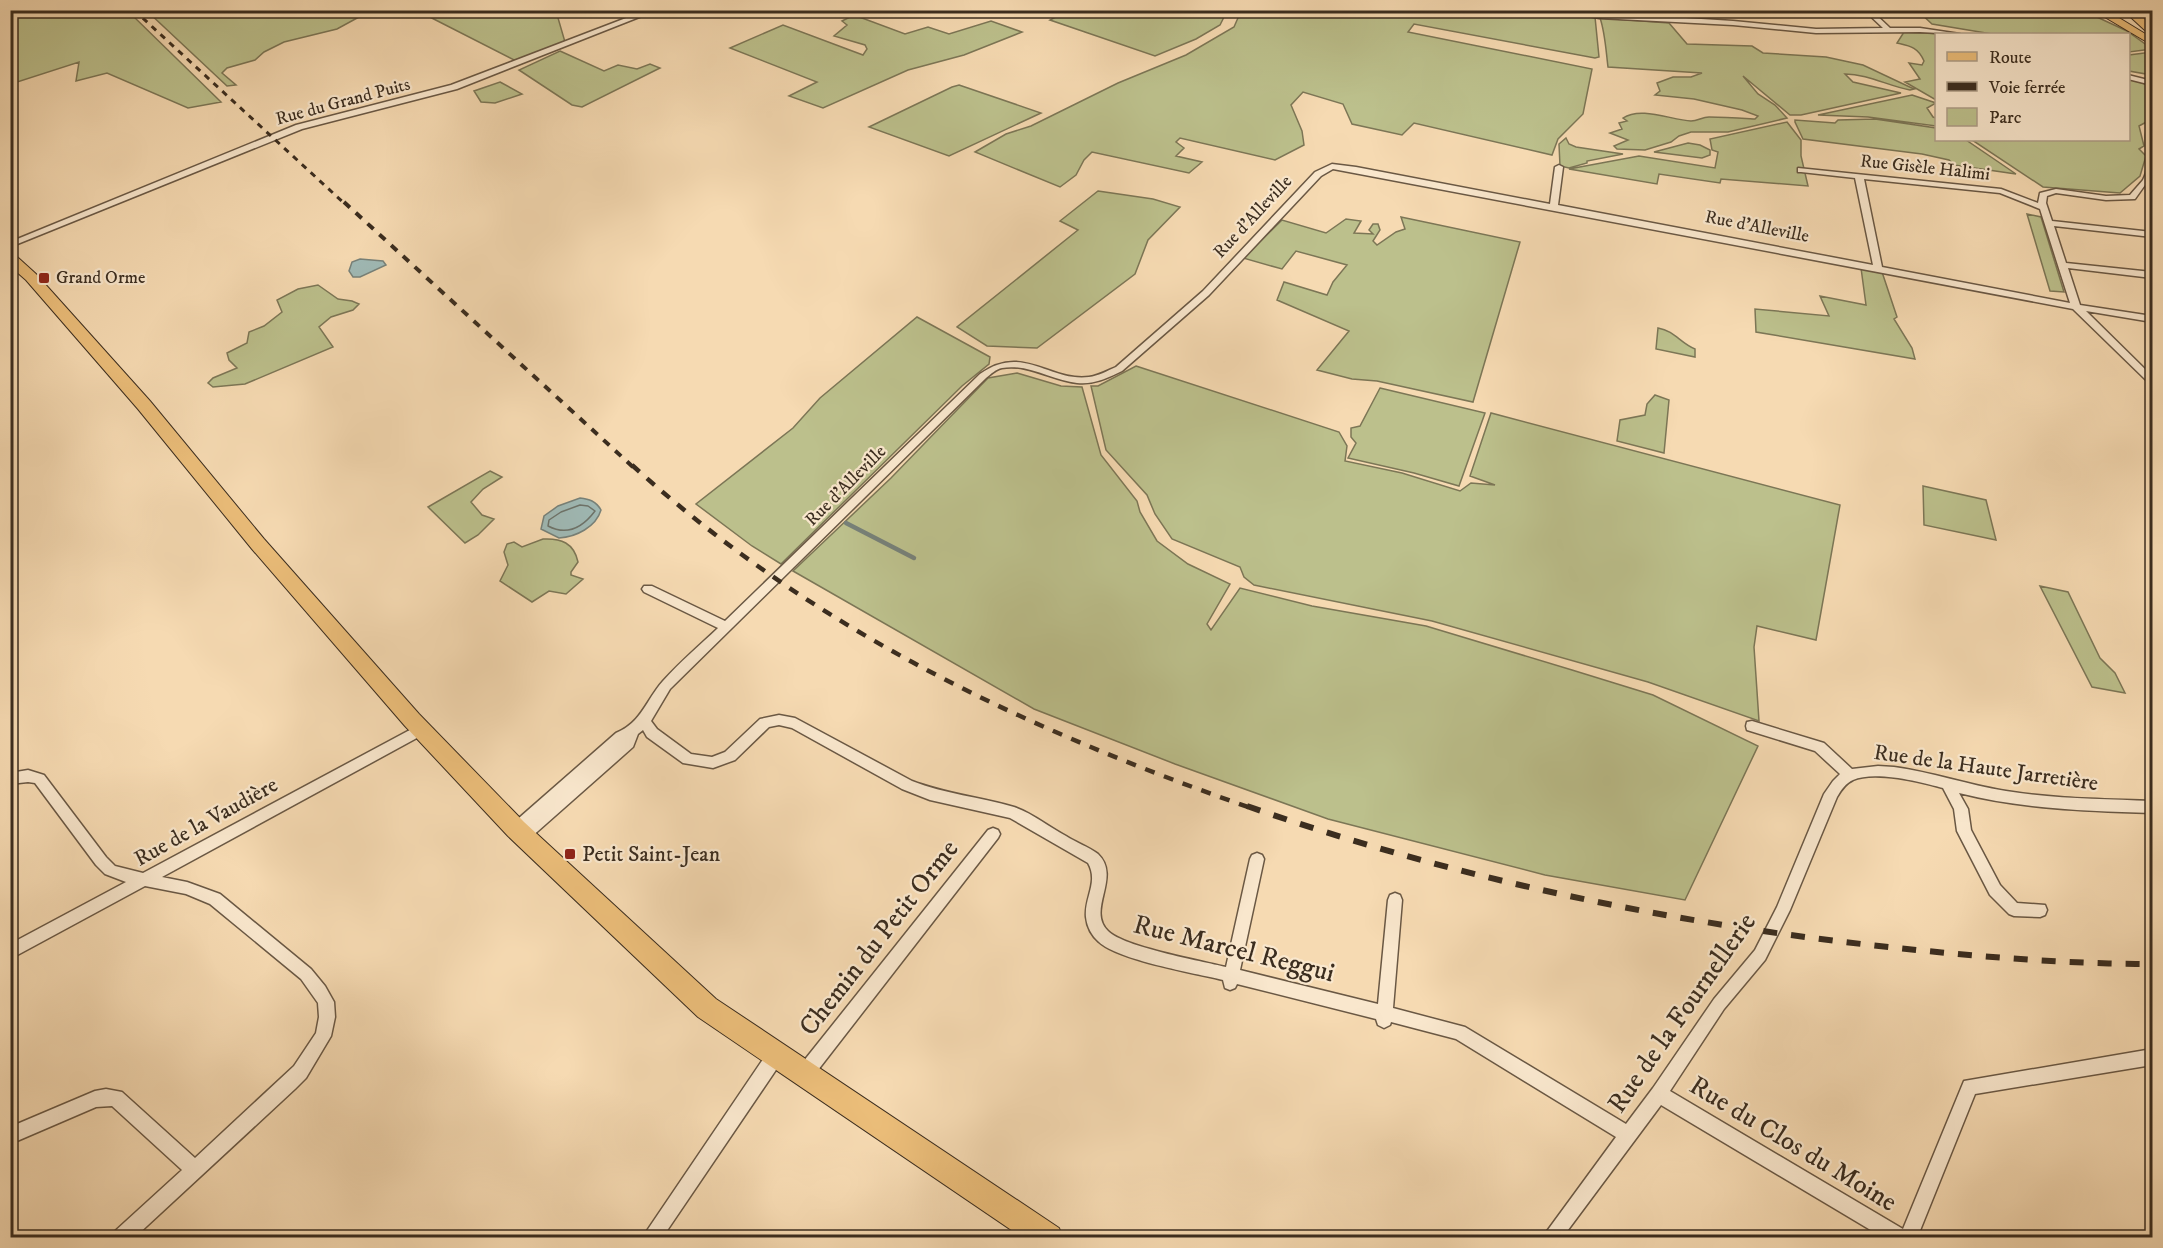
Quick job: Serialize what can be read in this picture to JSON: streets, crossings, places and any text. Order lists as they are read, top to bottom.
{
  "streets": {
    "street": [
      "Rue du Grand Puits",
      "Rue Gisèle Halimi",
      "Rue d'Alleville",
      "Rue de la Haute Jarretière",
      "Rue de la Vaudière",
      "Chemin du Petit Orme",
      "Rue Marcel Reggui",
      "Rue de la Fournellerie",
      "Rue du Clos du Moine"
    ]
  },
  "crossings": [
    ["Rue d'Alleville", "Rue Marcel Reggui"],
    ["Rue de la Haute Jarretière", "Rue de la Fournellerie"],
    ["Rue Marcel Reggui", "Rue de la Fournellerie"],
    ["Rue de la Fournellerie", "Rue du Clos du Moine"]
  ],
  "places": {
    "transit": ["Grand Orme", "Petit Saint-Jean"]
  },
  "legend": ["Route", "Voie ferrée", "Parc"]
}
